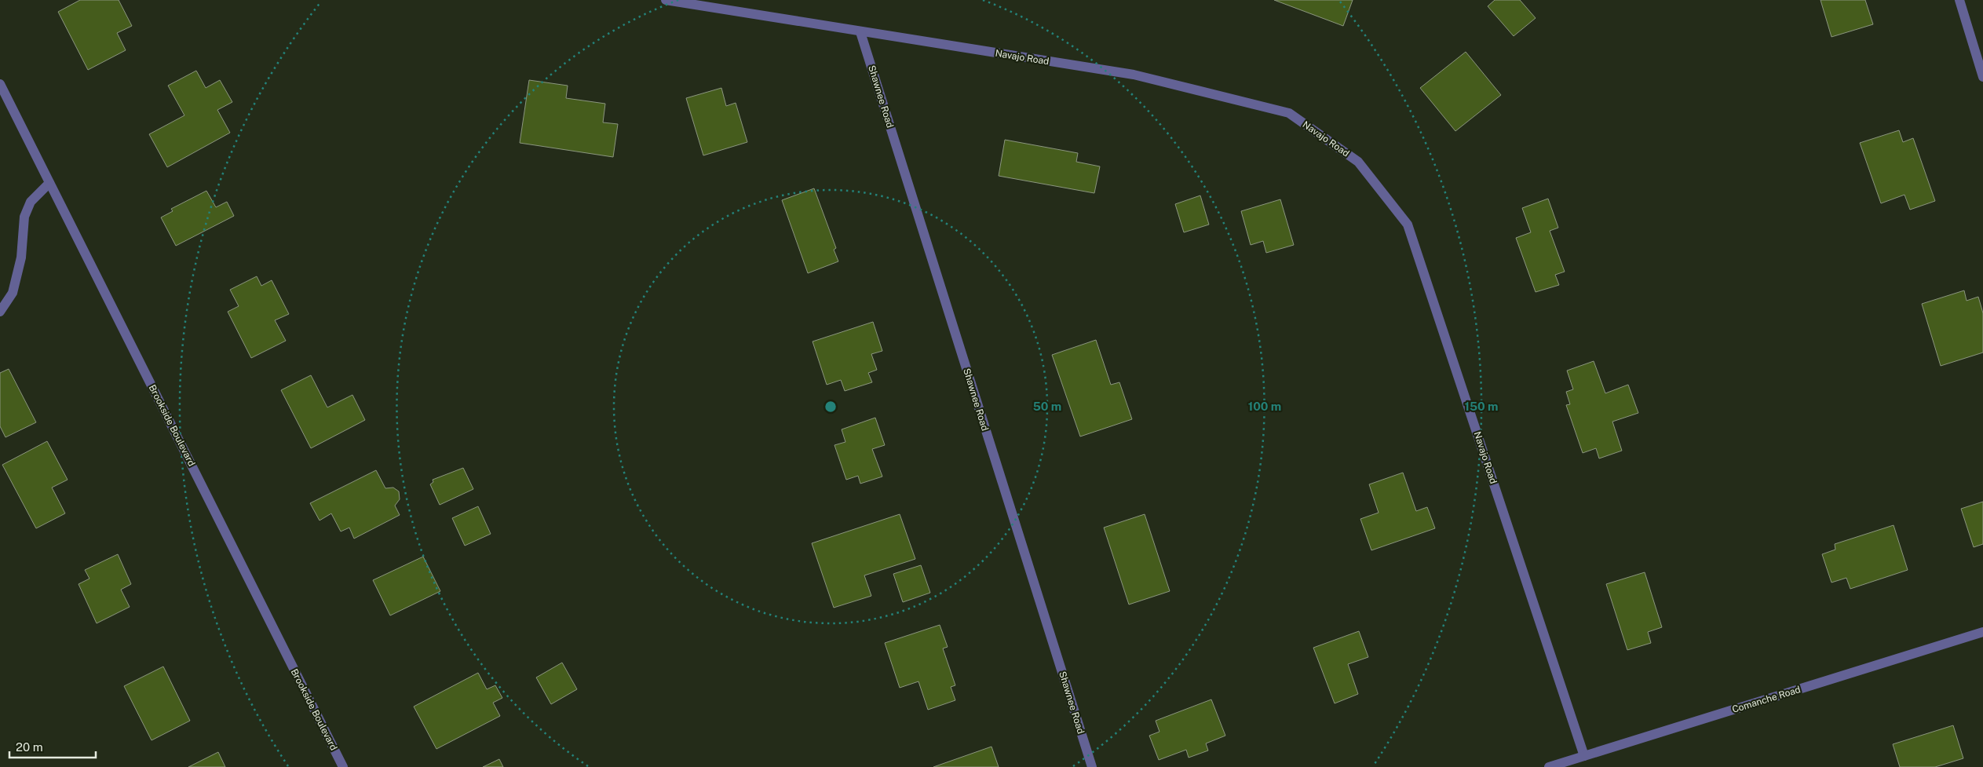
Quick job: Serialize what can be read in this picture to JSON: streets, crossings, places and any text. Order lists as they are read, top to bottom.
{
  "streets": {
    "street": [
      "Navajo Road",
      "Shawnee Road",
      "Brookside Boulevard",
      "Comanche Road"
    ]
  },
  "crossings": [
    ["Navajo Road", "Shawnee Road"],
    ["Navajo Road", "Comanche Road"]
  ],
  "scale_bar": "20 m",
  "rings": ["50 m", "100 m", "150 m"]
}
